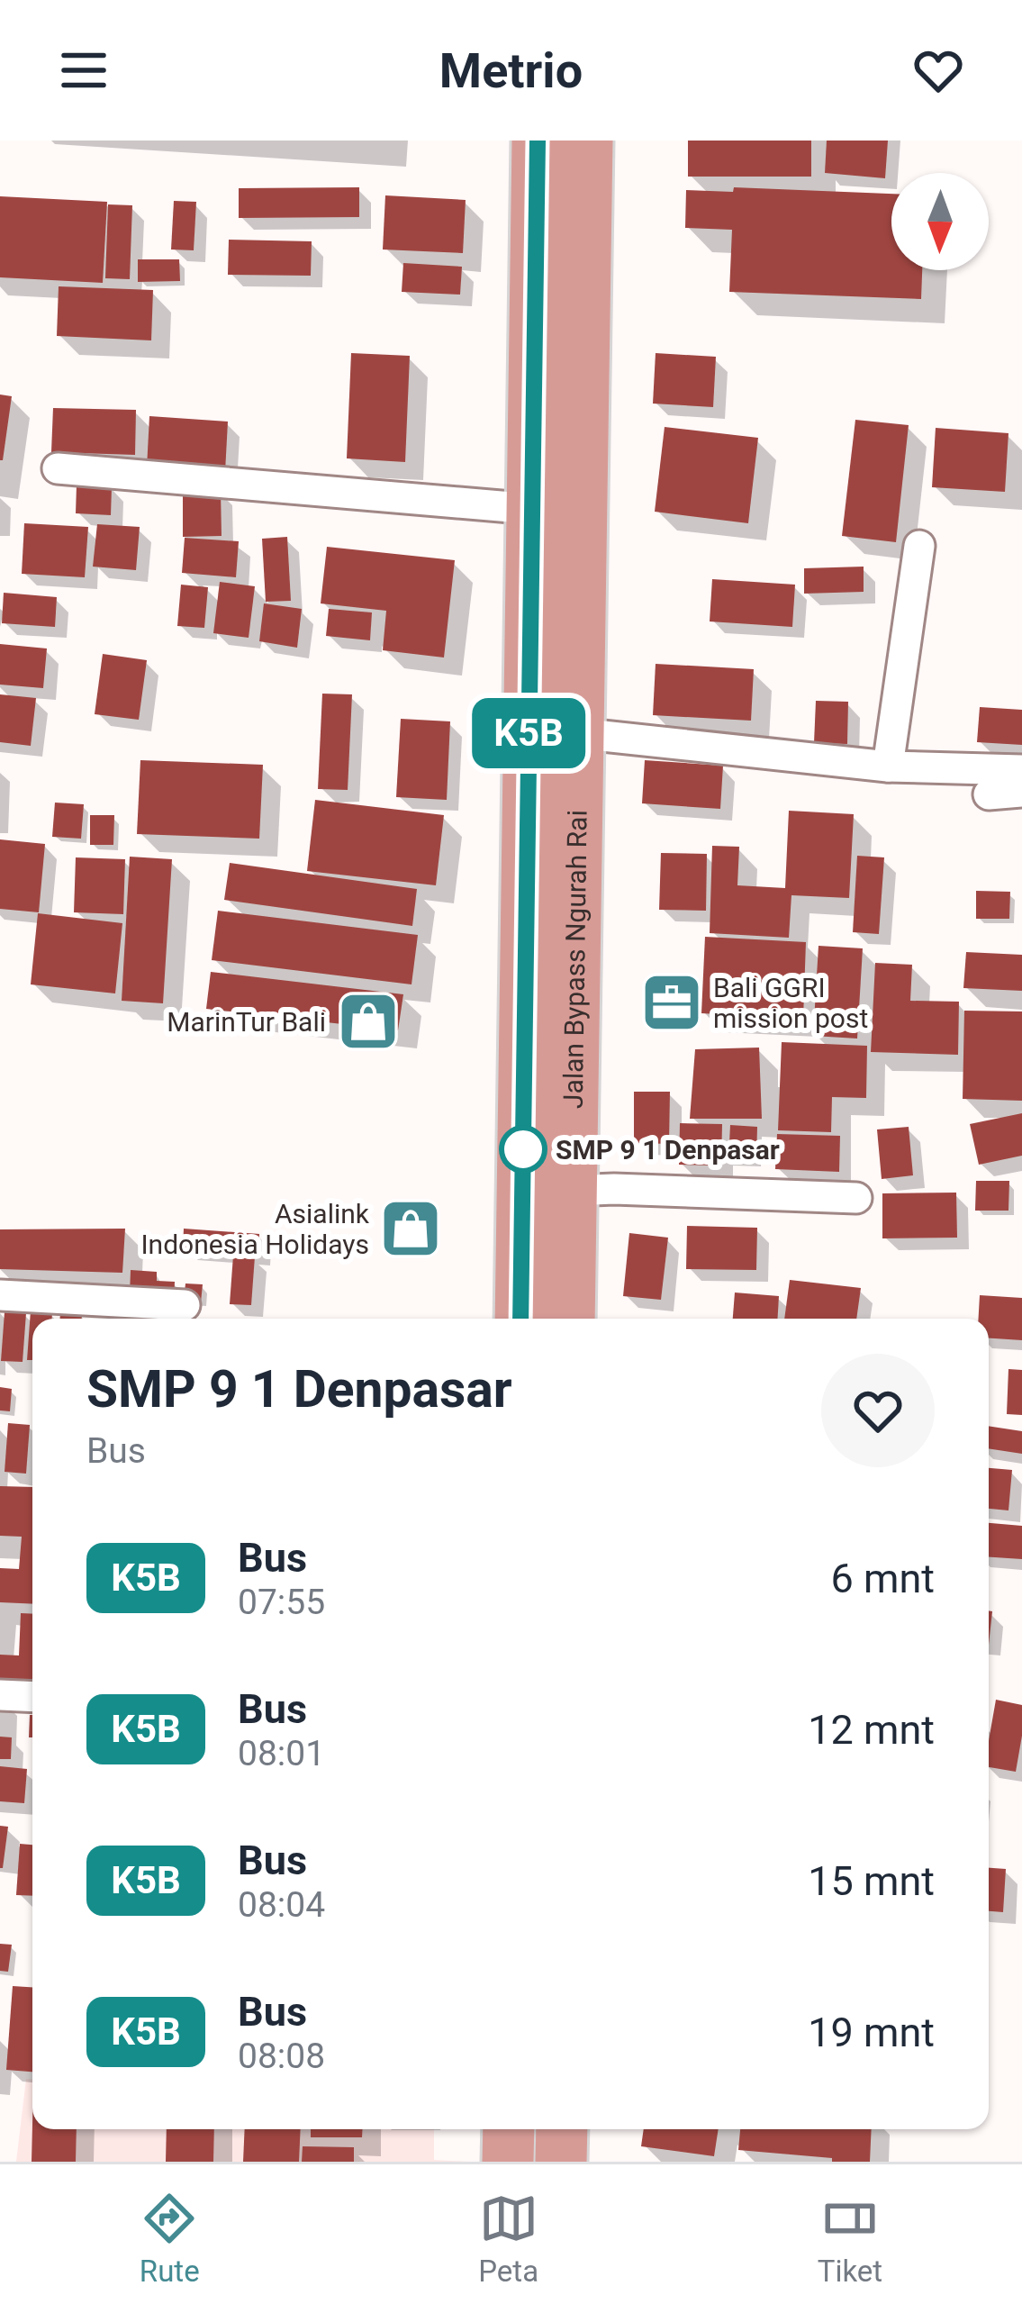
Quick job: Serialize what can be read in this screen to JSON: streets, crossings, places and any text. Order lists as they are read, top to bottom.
{
  "streets": {
    "highway": ["Jalan Bypass Ngurah Rai"]
  },
  "places": {
    "office": ["Bali GGRI mission post"],
    "shop": ["MarinTur Bali", "Asialink Indonesia Holidays"],
    "other": ["SMP 9 1 Denpasar"]
  },
  "lines": ["bus line K5B"],
  "north": "bottom",
  "page": {
    "header": "Metrio",
    "on_map": "K5B",
    "heading": ["SMP 9 1 Denpasar", "Bus"],
    "list": [
      {
        "mark": "K5B",
        "name": "Bus",
        "note": "07:55",
        "value": "6 mnt"
      },
      {
        "mark": "K5B",
        "name": "Bus",
        "note": "08:01",
        "value": "12 mnt"
      },
      {
        "mark": "K5B",
        "name": "Bus",
        "note": "08:04",
        "value": "15 mnt"
      },
      {
        "mark": "K5B",
        "name": "Bus",
        "note": "08:08",
        "value": "19 mnt"
      }
    ],
    "tabs": ["Rute", "Peta", "Tiket"]
  }
}
